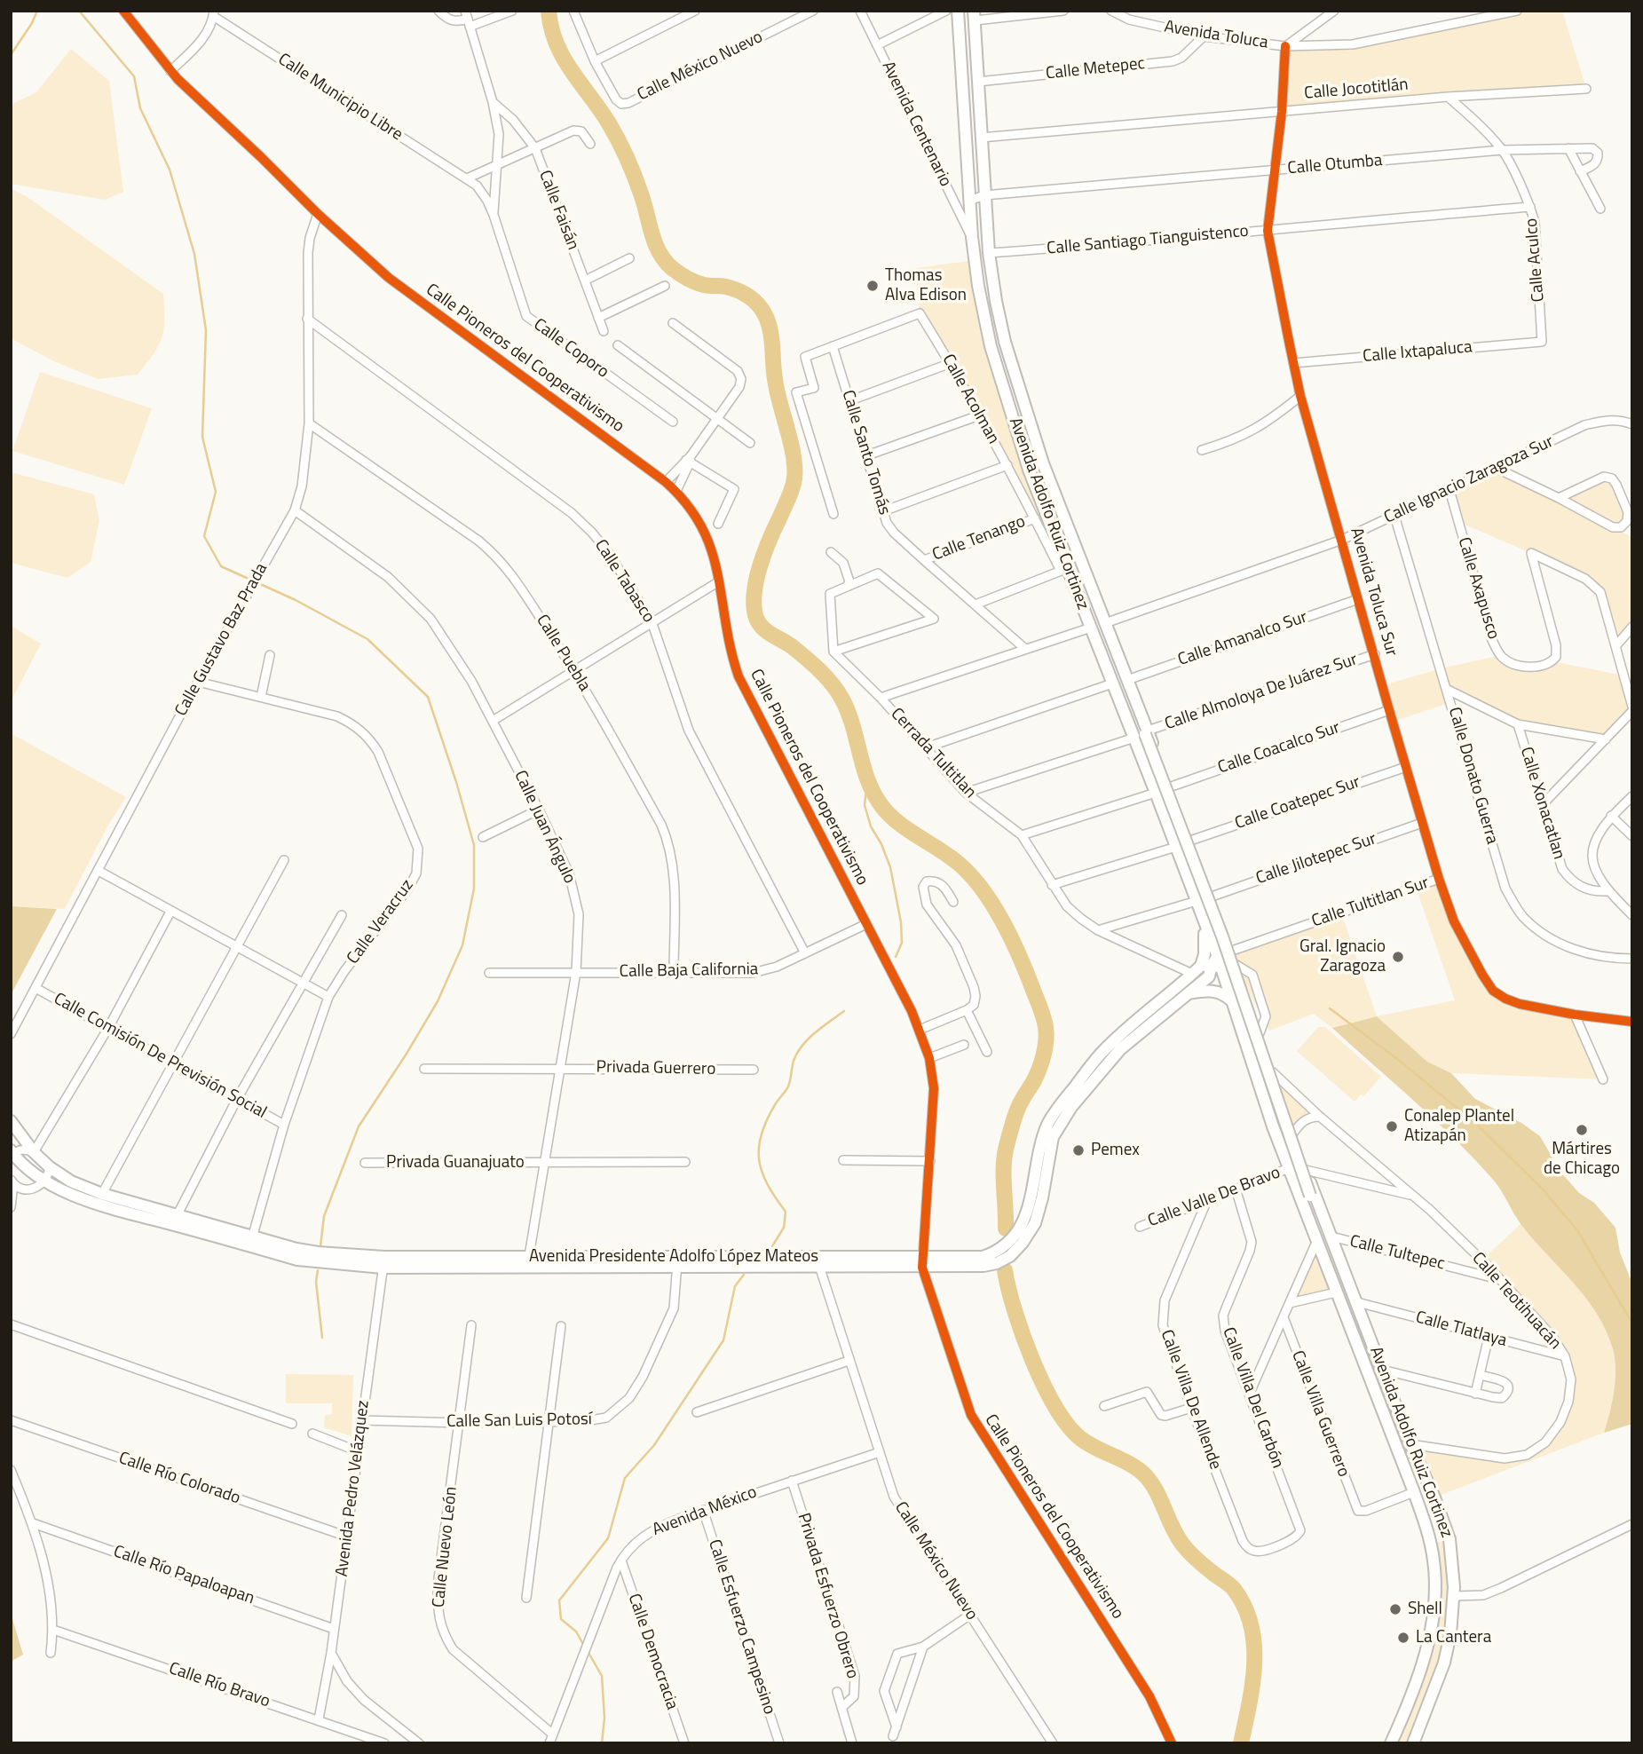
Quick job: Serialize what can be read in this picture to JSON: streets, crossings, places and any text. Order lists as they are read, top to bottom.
{
  "streets": {
    "main road": ["Avenida Adolfo Ruiz Cortinez", "Avenida Presidente Adolfo López Mateos"],
    "street": [
      "Avenida Toluca",
      "Calle México Nuevo",
      "Calle Metepec",
      "Calle Jocotitlán",
      "Calle Municipio Libre",
      "Avenida Centenario",
      "Calle Otumba",
      "Calle Faisán",
      "Calle Santiago Tianguistenco",
      "Calle Aculco",
      "Calle Coporo",
      "Calle Ixtapaluca",
      "Calle Pioneros del Cooperativismo",
      "Calle Acolman",
      "Calle Santo Tomás",
      "Calle Ignacio Zaragoza Sur",
      "Calle Tenango",
      "Calle Tabasco",
      "Calle Axapusco",
      "Avenida Toluca Sur",
      "Calle Amanalco Sur",
      "Calle Gustavo Baz Prada",
      "Calle Puebla",
      "Calle Almoloya De Juárez Sur",
      "Calle Coacalco Sur",
      "Cerrada Tultitlan",
      "Calle Donato Guerra",
      "Calle Coatepec Sur",
      "Calle Xonacatlan",
      "Calle Juan Ángulo",
      "Calle Jilotepec Sur",
      "Calle Tultitlan Sur",
      "Calle Veracruz",
      "Calle Baja California",
      "Calle Comisión De Previsión Social",
      "Privada Guerrero",
      "Privada Guanajuato",
      "Calle Valle De Bravo",
      "Calle Tultepec",
      "Calle Teotihuacán",
      "Calle Tlatlaya",
      "Calle Villa Del Carbón",
      "Calle Villa De Allende",
      "Calle Villa Guerrero",
      "Calle San Luis Potosí",
      "Calle Río Colorado",
      "Avenida Pedro Velázquez",
      "Avenida México",
      "Calle Nuevo León",
      "Calle Río Papaloapan",
      "Privada Esfuerzo Obrero",
      "Calle Esfuerzo Campesino",
      "Calle Democracia",
      "Calle Río Bravo"
    ]
  },
  "crossings": [
    ["Avenida Toluca", "Calle Metepec"],
    ["Avenida Toluca", "Avenida Toluca Sur"],
    ["Calle México Nuevo", "Avenida Presidente Adolfo López Mateos"],
    ["Calle México Nuevo", "Avenida México"],
    ["Calle Metepec", "Avenida Adolfo Ruiz Cortinez"],
    ["Calle Jocotitlán", "Calle Aculco"],
    ["Calle Jocotitlán", "Avenida Adolfo Ruiz Cortinez"],
    ["Calle Jocotitlán", "Avenida Toluca Sur"],
    ["Calle Municipio Libre", "Calle Coporo"],
    ["Avenida Centenario", "Avenida Adolfo Ruiz Cortinez"],
    ["Calle Otumba", "Calle Aculco"],
    ["Calle Otumba", "Avenida Adolfo Ruiz Cortinez"],
    ["Calle Otumba", "Avenida Toluca Sur"],
    ["Calle Faisán", "Calle Coporo"],
    ["Calle Santiago Tianguistenco", "Calle Aculco"],
    ["Calle Santiago Tianguistenco", "Avenida Adolfo Ruiz Cortinez"],
    ["Calle Santiago Tianguistenco", "Avenida Toluca Sur"],
    ["Calle Aculco", "Calle Ixtapaluca"],
    ["Calle Ixtapaluca", "Avenida Toluca Sur"],
    ["Calle Pioneros del Cooperativismo", "Calle Gustavo Baz Prada"],
    ["Calle Pioneros del Cooperativismo", "Calle Baja California"],
    ["Calle Pioneros del Cooperativismo", "Avenida Presidente Adolfo López Mateos"],
    ["Calle Acolman", "Calle Santo Tomás"],
    ["Calle Acolman", "Avenida Adolfo Ruiz Cortinez"],
    ["Calle Acolman", "Calle Tenango"],
    ["Calle Santo Tomás", "Calle Tenango"],
    ["Calle Ignacio Zaragoza Sur", "Avenida Adolfo Ruiz Cortinez"],
    ["Calle Ignacio Zaragoza Sur", "Calle Axapusco"],
    ["Calle Ignacio Zaragoza Sur", "Avenida Toluca Sur"],
    ["Calle Ignacio Zaragoza Sur", "Calle Donato Guerra"],
    ["Avenida Adolfo Ruiz Cortinez", "Calle Amanalco Sur"],
    ["Avenida Adolfo Ruiz Cortinez", "Calle Almoloya De Juárez Sur"],
    ["Avenida Adolfo Ruiz Cortinez", "Calle Coacalco Sur"],
    ["Avenida Adolfo Ruiz Cortinez", "Cerrada Tultitlan"],
    ["Avenida Adolfo Ruiz Cortinez", "Calle Coatepec Sur"],
    ["Avenida Adolfo Ruiz Cortinez", "Calle Jilotepec Sur"],
    ["Avenida Adolfo Ruiz Cortinez", "Calle Tultitlan Sur"],
    ["Avenida Adolfo Ruiz Cortinez", "Calle Valle De Bravo"],
    ["Avenida Adolfo Ruiz Cortinez", "Calle Tultepec"],
    ["Avenida Adolfo Ruiz Cortinez", "Avenida Presidente Adolfo López Mateos"],
    ["Avenida Adolfo Ruiz Cortinez", "Calle Teotihuacán"],
    ["Avenida Adolfo Ruiz Cortinez", "Calle Tlatlaya"],
    ["Avenida Adolfo Ruiz Cortinez", "Calle Villa Guerrero"],
    ["Calle Tabasco", "Calle Gustavo Baz Prada"],
    ["Calle Tabasco", "Calle Baja California"],
    ["Avenida Toluca Sur", "Calle Amanalco Sur"],
    ["Avenida Toluca Sur", "Calle Almoloya De Juárez Sur"],
    ["Avenida Toluca Sur", "Calle Coacalco Sur"],
    ["Avenida Toluca Sur", "Calle Coatepec Sur"],
    ["Avenida Toluca Sur", "Calle Jilotepec Sur"],
    ["Avenida Toluca Sur", "Calle Tultitlan Sur"],
    ["Calle Gustavo Baz Prada", "Calle Puebla"],
    ["Calle Gustavo Baz Prada", "Calle Juan Ángulo"],
    ["Calle Gustavo Baz Prada", "Calle Veracruz"],
    ["Calle Gustavo Baz Prada", "Calle Comisión De Previsión Social"],
    ["Calle Puebla", "Calle Baja California"],
    ["Calle Almoloya De Juárez Sur", "Cerrada Tultitlan"],
    ["Cerrada Tultitlan", "Avenida Presidente Adolfo López Mateos"],
    ["Calle Juan Ángulo", "Calle Baja California"],
    ["Calle Juan Ángulo", "Privada Guerrero"],
    ["Calle Juan Ángulo", "Privada Guanajuato"],
    ["Calle Juan Ángulo", "Avenida Presidente Adolfo López Mateos"],
    ["Calle Tultitlan Sur", "Avenida Presidente Adolfo López Mateos"],
    ["Calle Veracruz", "Calle Comisión De Previsión Social"],
    ["Calle Veracruz", "Avenida Presidente Adolfo López Mateos"],
    ["Calle Valle De Bravo", "Calle Villa Del Carbón"],
    ["Calle Valle De Bravo", "Calle Villa De Allende"],
    ["Calle Tultepec", "Calle Teotihuacán"],
    ["Avenida Presidente Adolfo López Mateos", "Calle San Luis Potosí"],
    ["Avenida Presidente Adolfo López Mateos", "Avenida Pedro Velázquez"],
    ["Calle Teotihuacán", "Calle Tlatlaya"],
    ["Calle Villa Del Carbón", "Calle Villa De Allende"],
    ["Calle San Luis Potosí", "Avenida Pedro Velázquez"],
    ["Calle San Luis Potosí", "Calle Nuevo León"],
    ["Calle Río Colorado", "Avenida Pedro Velázquez"],
    ["Avenida Pedro Velázquez", "Calle Río Papaloapan"],
    ["Avenida Pedro Velázquez", "Calle Río Bravo"],
    ["Avenida México", "Calle Nuevo León"],
    ["Avenida México", "Privada Esfuerzo Obrero"],
    ["Avenida México", "Calle Esfuerzo Campesino"],
    ["Avenida México", "Calle Democracia"]
  ],
  "places": [
    "Thomas Alva Edison",
    "Gral. Ignacio Zaragoza",
    "Conalep Plantel Atizapán",
    "Mártires de Chicago",
    "Pemex",
    "Shell",
    "La Cantera"
  ]
}
